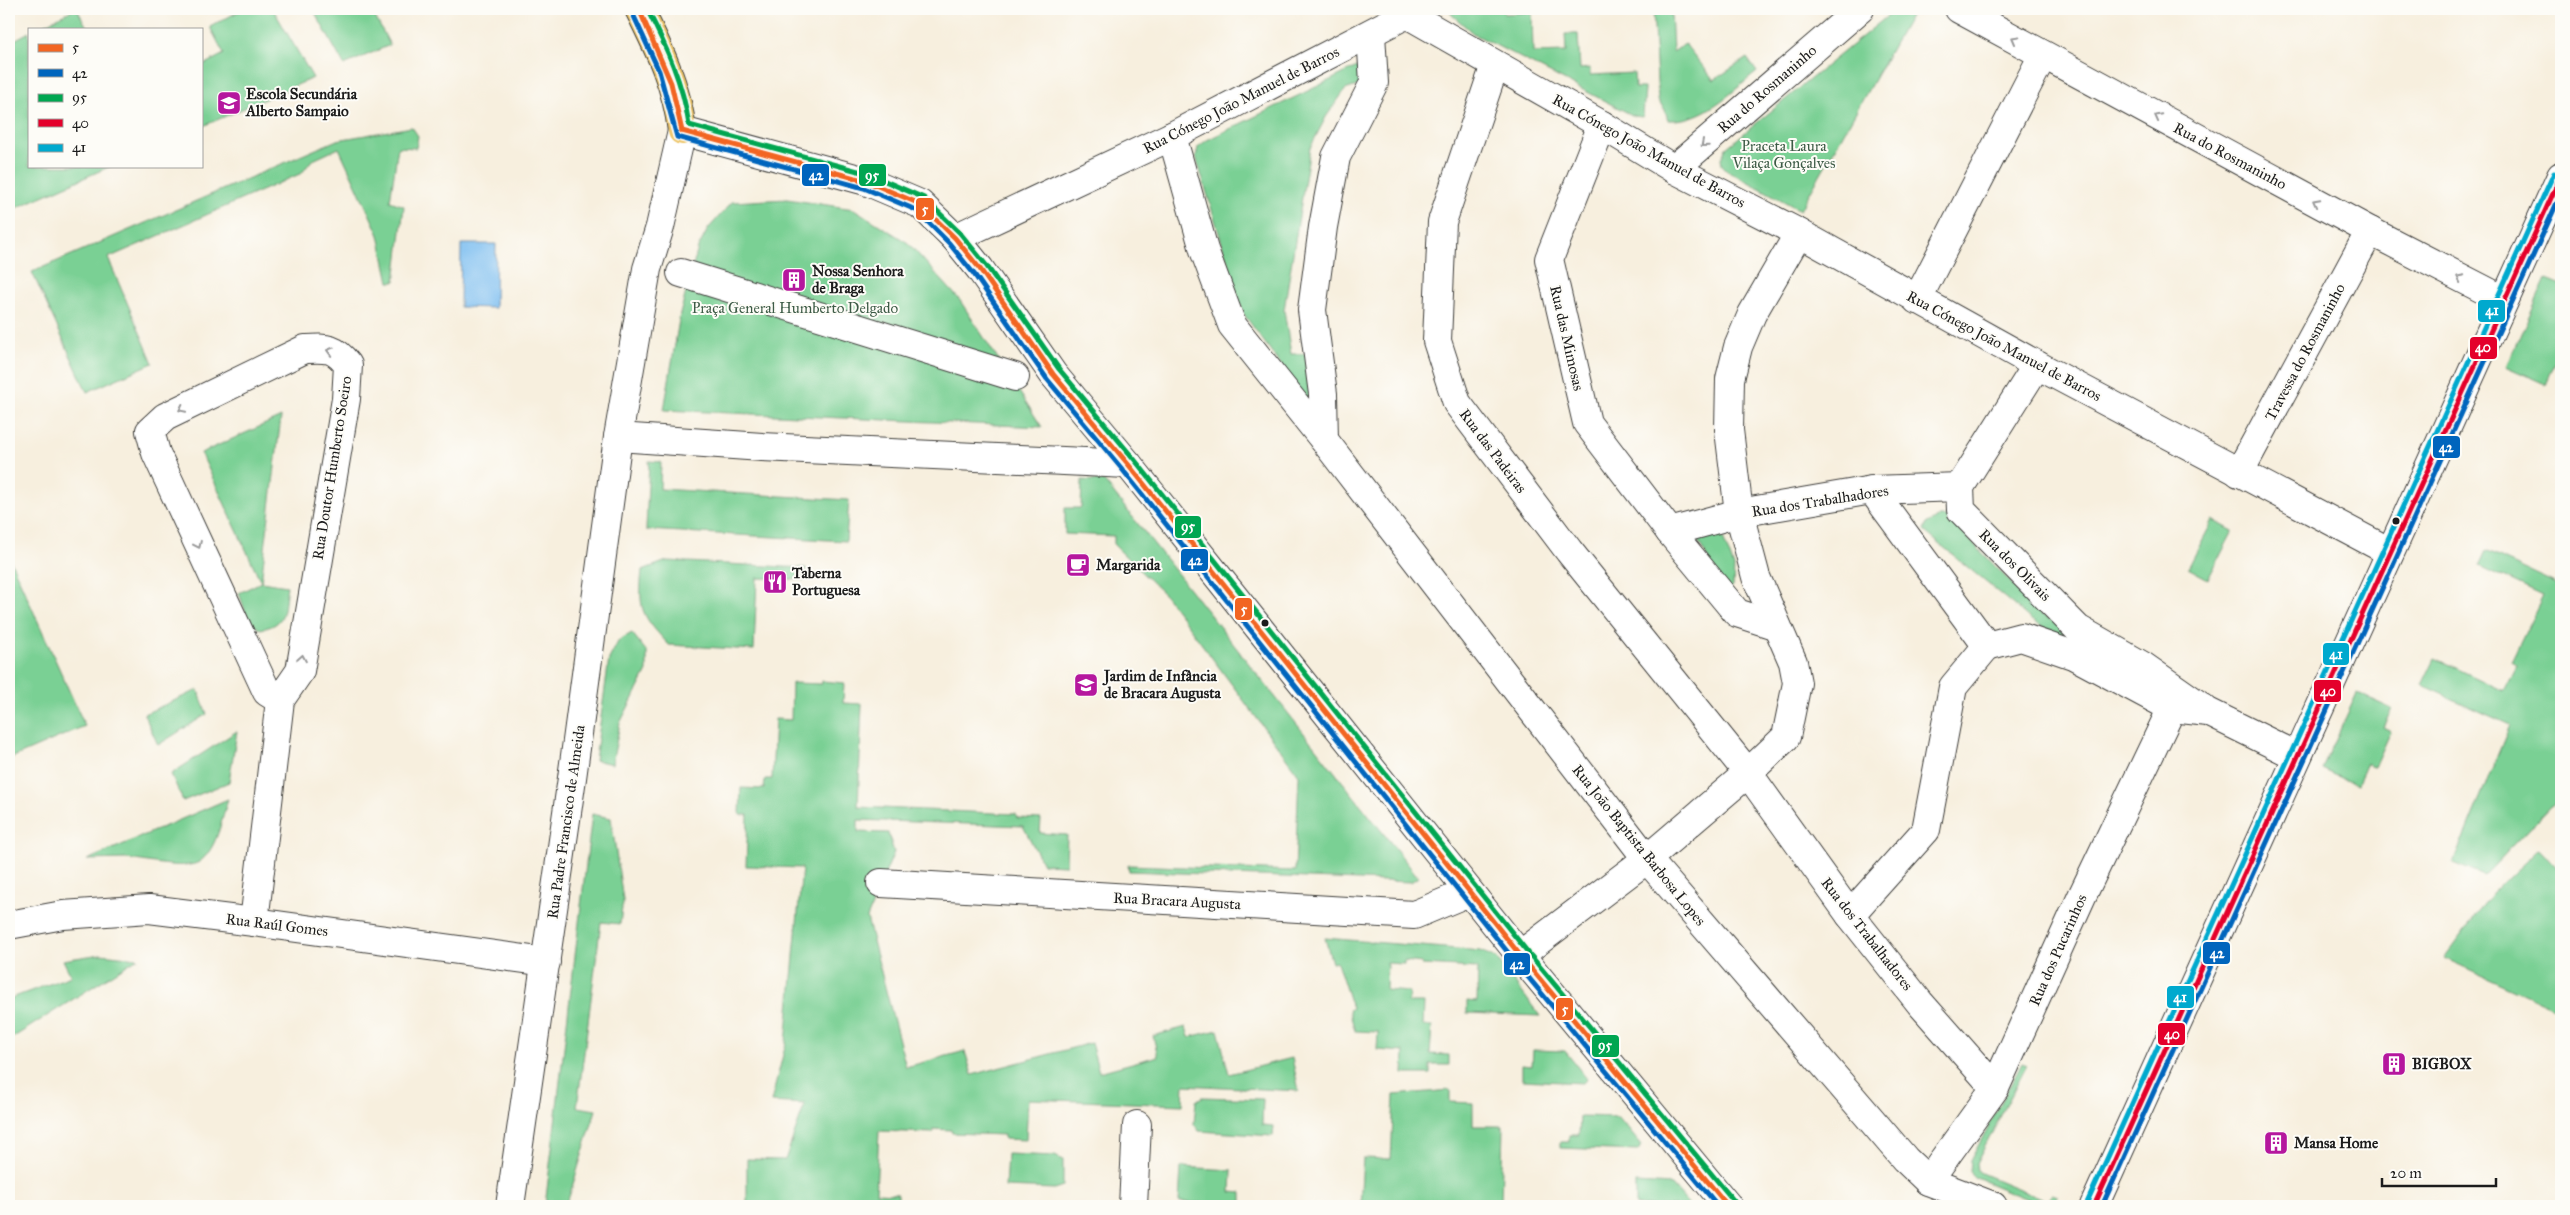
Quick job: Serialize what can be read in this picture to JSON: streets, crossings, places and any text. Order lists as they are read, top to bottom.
{
  "streets": {
    "street": [
      "Rua do Rosmaninho",
      "Rua Cónego João Manuel de Barros",
      "Rua das Mimosas",
      "Travessa do Rosmaninho",
      "Rua das Padeiras",
      "Rua Doutor Humberto Soeiro",
      "Rua dos Trabalhadores",
      "Rua dos Olivais",
      "Rua Padre Francisco de Almeida",
      "Rua João Baptista Barbosa Lopes",
      "Rua Bracara Augusta",
      "Rua Raúl Gomes",
      "Rua dos Pucarinhos"
    ]
  },
  "crossings": [
    ["Rua do Rosmaninho", "Rua Cónego João Manuel de Barros"],
    ["Rua do Rosmaninho", "Travessa do Rosmaninho"],
    ["Rua Cónego João Manuel de Barros", "Rua das Mimosas"],
    ["Rua Cónego João Manuel de Barros", "Travessa do Rosmaninho"],
    ["Rua Cónego João Manuel de Barros", "Rua das Padeiras"],
    ["Rua Cónego João Manuel de Barros", "Rua João Baptista Barbosa Lopes"],
    ["Rua das Padeiras", "Rua dos Trabalhadores"],
    ["Rua Doutor Humberto Soeiro", "Rua Raúl Gomes"],
    ["Rua dos Trabalhadores", "Rua dos Olivais"],
    ["Rua dos Trabalhadores", "Rua dos Pucarinhos"],
    ["Rua dos Olivais", "Rua dos Pucarinhos"],
    ["Rua Padre Francisco de Almeida", "Rua Raúl Gomes"],
    ["Rua João Baptista Barbosa Lopes", "Rua dos Pucarinhos"]
  ],
  "one_way": ["Rua do Rosmaninho"],
  "parks": ["Praceta Laura Vilaça Gonçalves", "Praça General Humberto Delgado"],
  "places": {
    "school or university": ["Escola Secundária Alberto Sampaio", "Jardim de Infância de Bracara Augusta"],
    "building": ["Nossa Senhora de Braga", "BIGBOX", "Mansa Home"],
    "cafe": ["Margarida"],
    "restaurant": ["Taberna Portuguesa"]
  },
  "lines": [
    "transit line 5",
    "transit line 95",
    "transit line 42",
    "transit line 41",
    "transit line 40"
  ],
  "legend": [
    "5",
    "42",
    "95",
    "40",
    "41"
  ],
  "scale_bar": "20 m"
}
